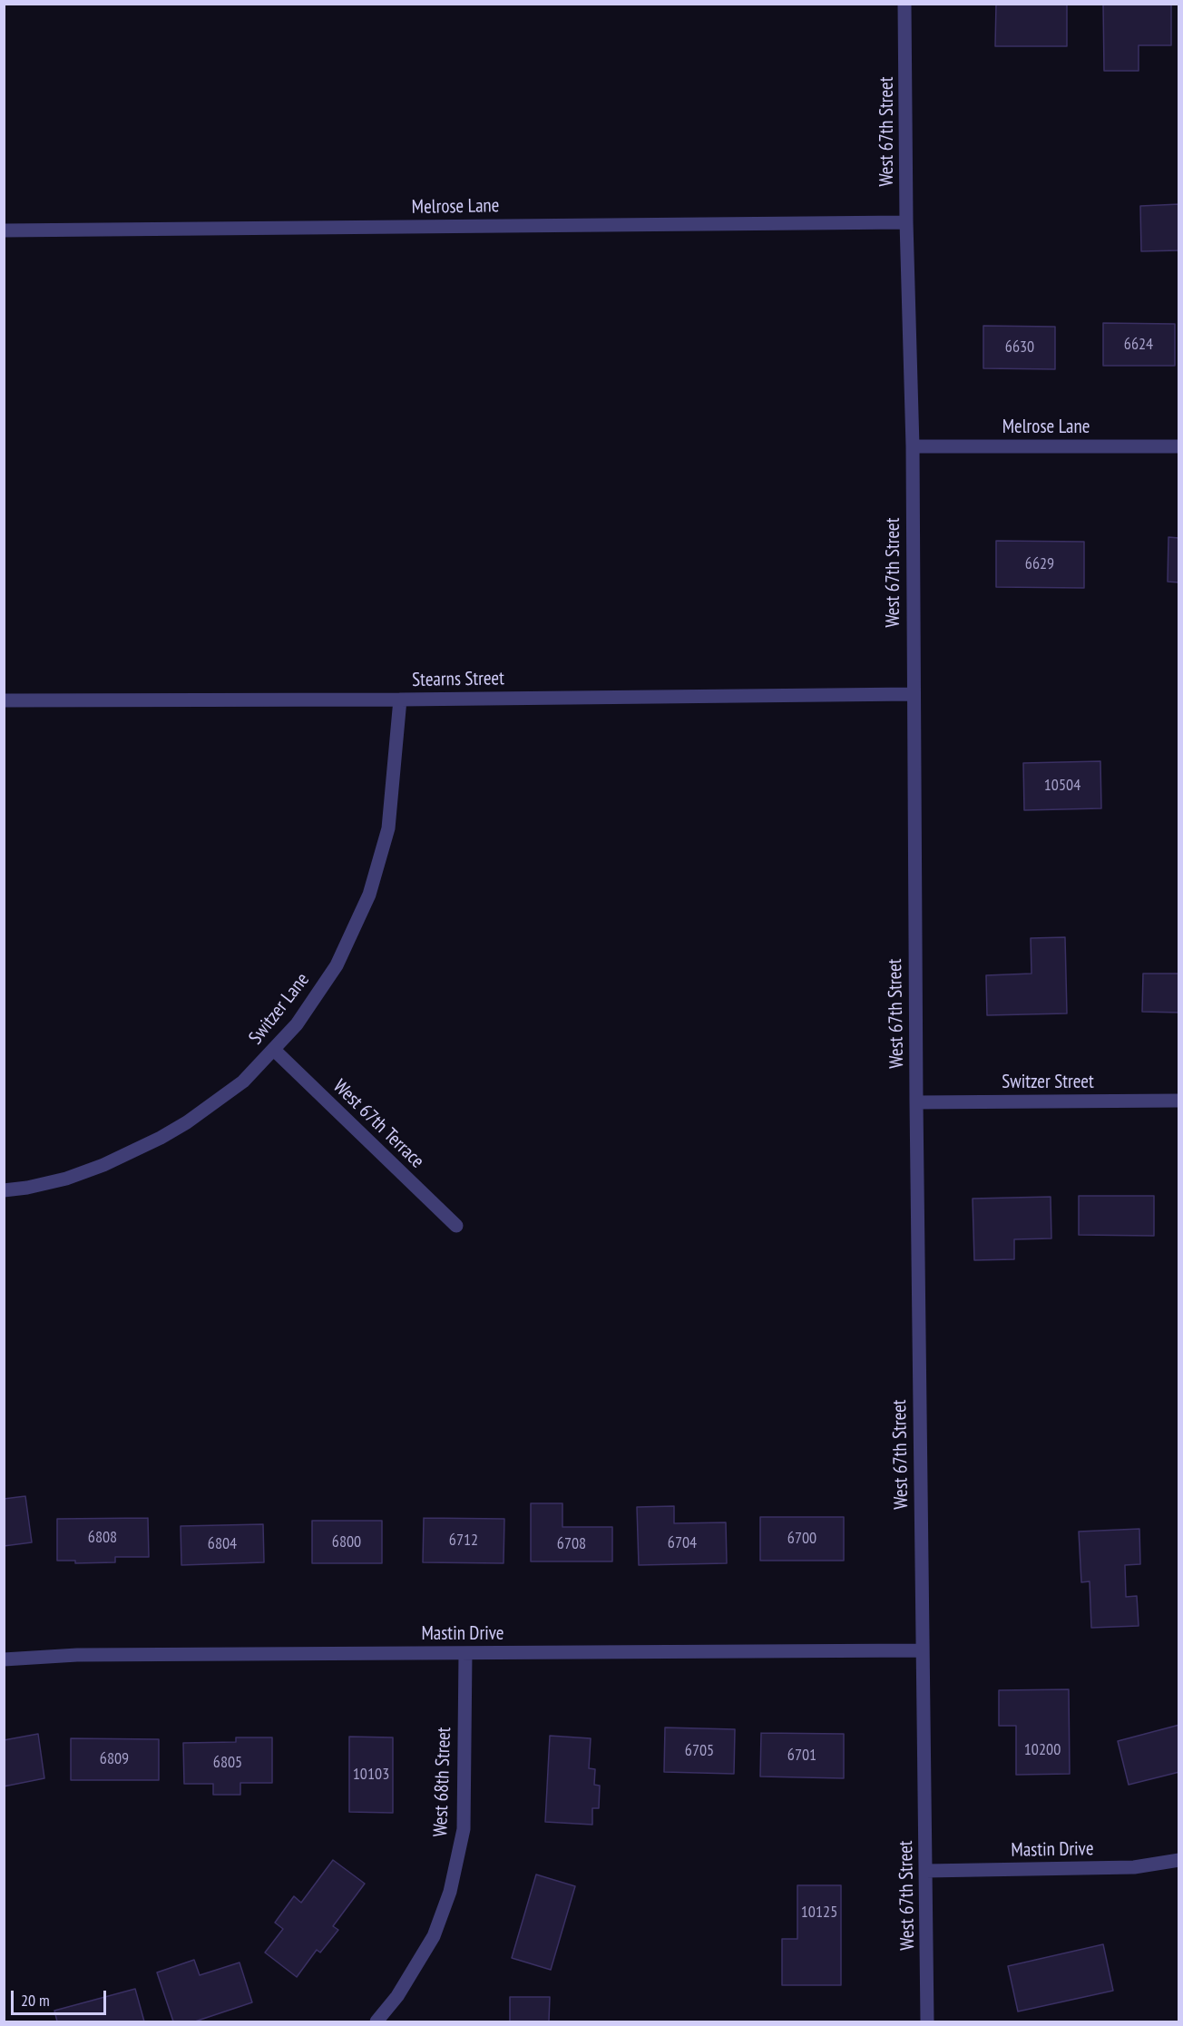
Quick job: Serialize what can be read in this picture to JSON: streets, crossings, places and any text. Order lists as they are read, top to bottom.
{
  "streets": {
    "street": [
      "West 67th Street",
      "Melrose Lane",
      "Stearns Street",
      "Switzer Lane",
      "Switzer Street",
      "West 67th Terrace",
      "Mastin Drive",
      "West 68th Street"
    ]
  },
  "crossings": [
    ["West 67th Street", "Melrose Lane"],
    ["West 67th Street", "Stearns Street"],
    ["West 67th Street", "Switzer Street"],
    ["West 67th Street", "Mastin Drive"],
    ["Stearns Street", "Switzer Lane"],
    ["Switzer Lane", "West 67th Terrace"],
    ["Mastin Drive", "West 68th Street"]
  ],
  "house_numbers": [
    "6624",
    "6630",
    "6629",
    "10504",
    "6808",
    "6700",
    "6712",
    "6800",
    "6704",
    "6804",
    "6708",
    "10200",
    "6705",
    "6701",
    "6809",
    "6805",
    "10103",
    "10125"
  ],
  "scale_bar": "20 m"
}
